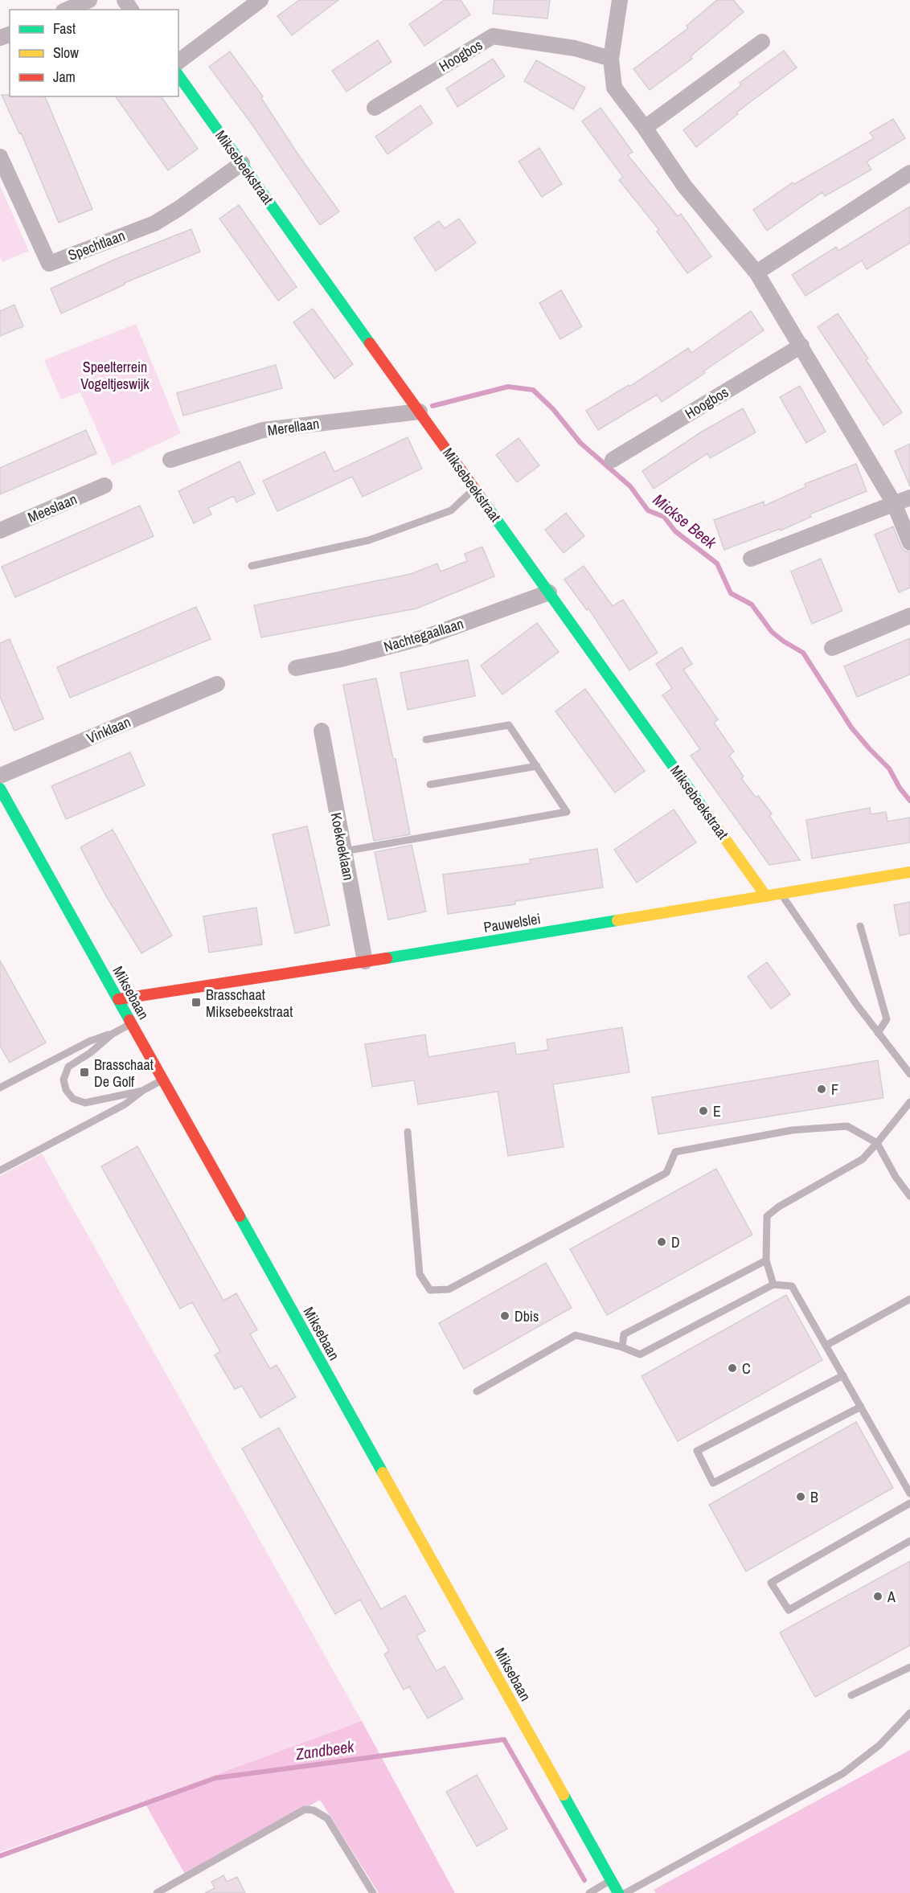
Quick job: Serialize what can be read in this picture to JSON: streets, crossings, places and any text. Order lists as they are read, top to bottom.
{
  "streets": {
    "street": [
      "Hoogbos",
      "Miksebeekstraat",
      "Spechtlaan",
      "Merellaan",
      "Meeslaan",
      "Nachtegaallaan",
      "Vinklaan",
      "Koekoeklaan",
      "Pauwelslei",
      "Miksebaan"
    ]
  },
  "crossings": [
    ["Miksebeekstraat", "Spechtlaan"],
    ["Miksebeekstraat", "Merellaan"],
    ["Miksebeekstraat", "Nachtegaallaan"],
    ["Miksebeekstraat", "Pauwelslei"],
    ["Koekoeklaan", "Pauwelslei"],
    ["Pauwelslei", "Miksebaan"]
  ],
  "water": ["Mickse Beek", "Zandbeek"],
  "parks": ["Speelterrein Vogeltjeswijk"],
  "places": {
    "transit": ["Brasschaat Miksebeekstraat", "Brasschaat De Golf"],
    "other": [
      "F",
      "E",
      "D",
      "Dbis",
      "C",
      "B",
      "A"
    ]
  },
  "legend": ["Fast", "Slow", "Jam"]
}
